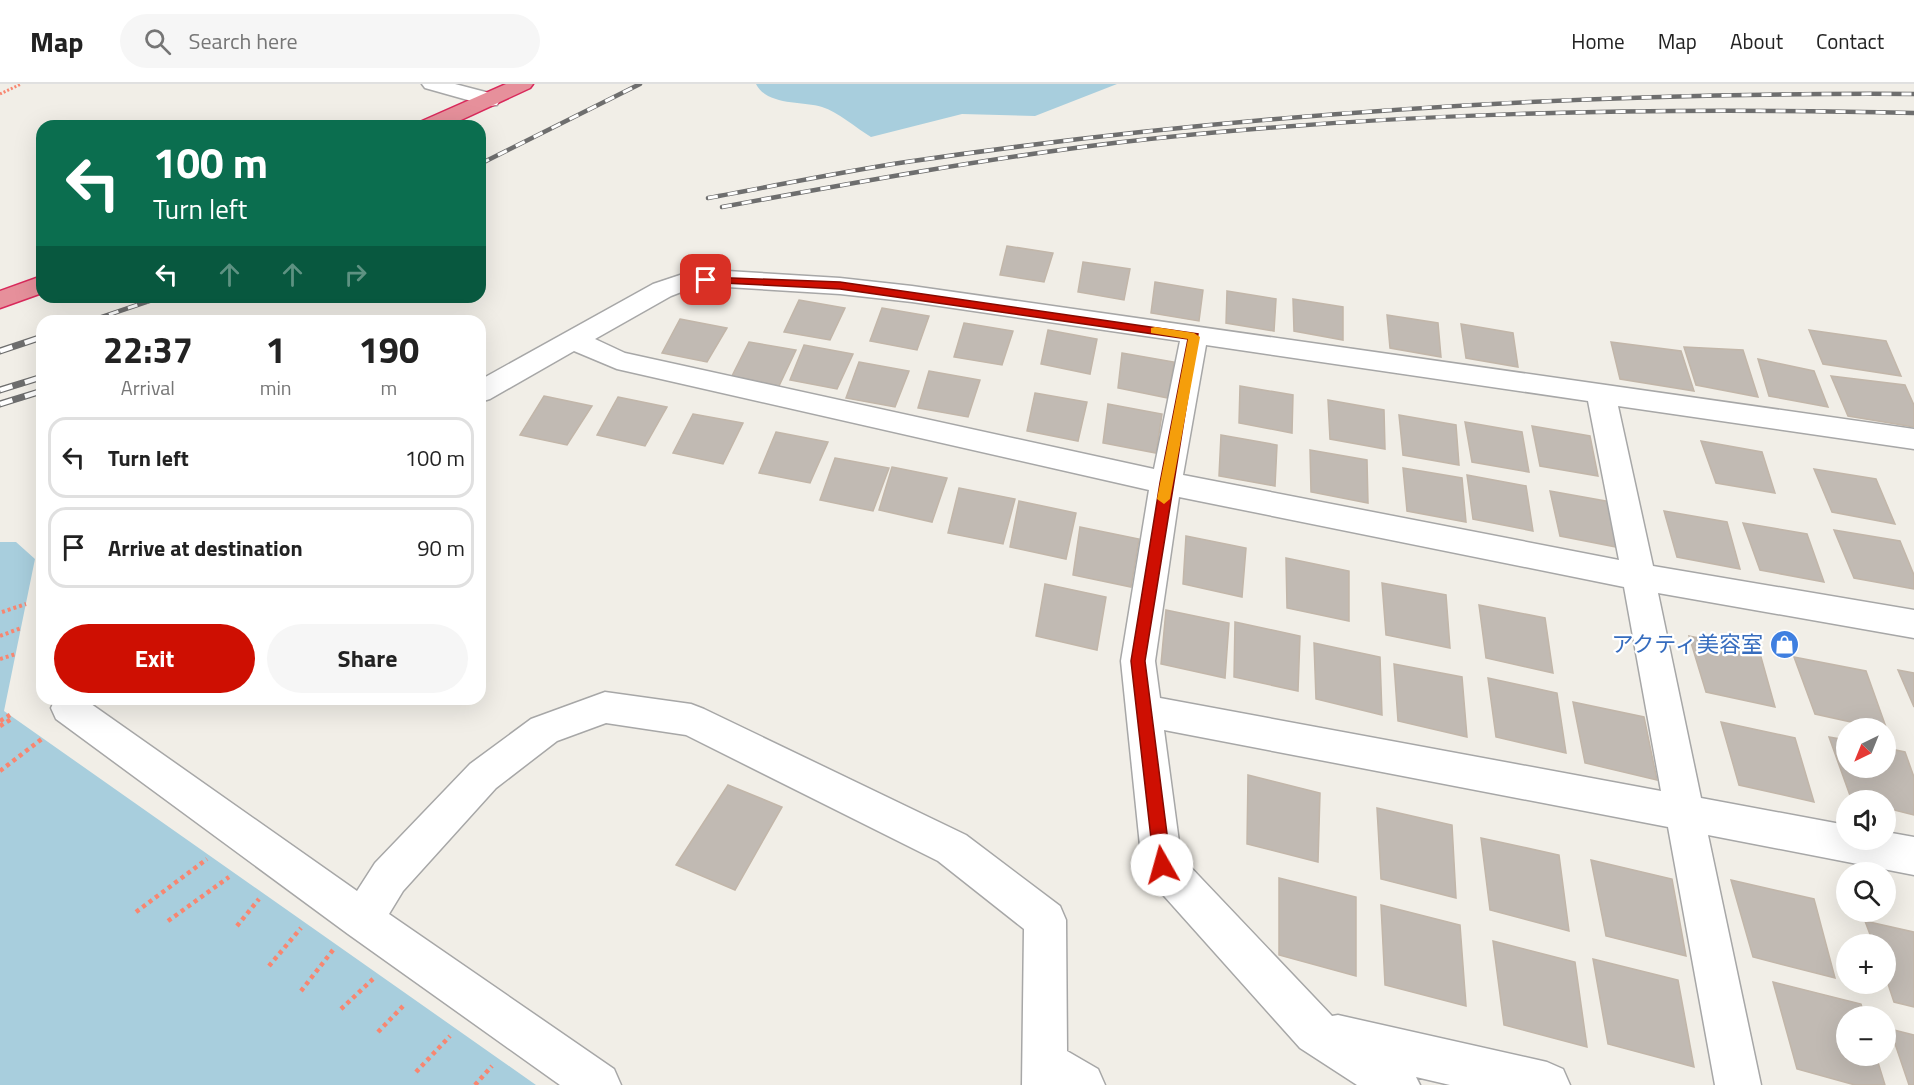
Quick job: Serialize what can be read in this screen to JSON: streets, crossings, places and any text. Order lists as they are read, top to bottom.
{
  "places": {
    "shop": ["アクティ美容室"]
  },
  "north": "bottom left",
  "page": {
    "header": "Map",
    "search": "Search here",
    "nav": [
      "Home",
      "Map",
      "About",
      "Contact"
    ],
    "turn": ["100 m", "Turn left"],
    "eta": [
      "22:37",
      "Arrival",
      "1",
      "min",
      "190",
      "m"
    ],
    "list": [
      {
        "name": "Turn left",
        "value": "100 m"
      },
      {
        "name": "Arrive at destination",
        "value": "90 m"
      }
    ],
    "buttons": ["Exit", "Share"],
    "map_buttons": ["+", "−"]
  }
}
